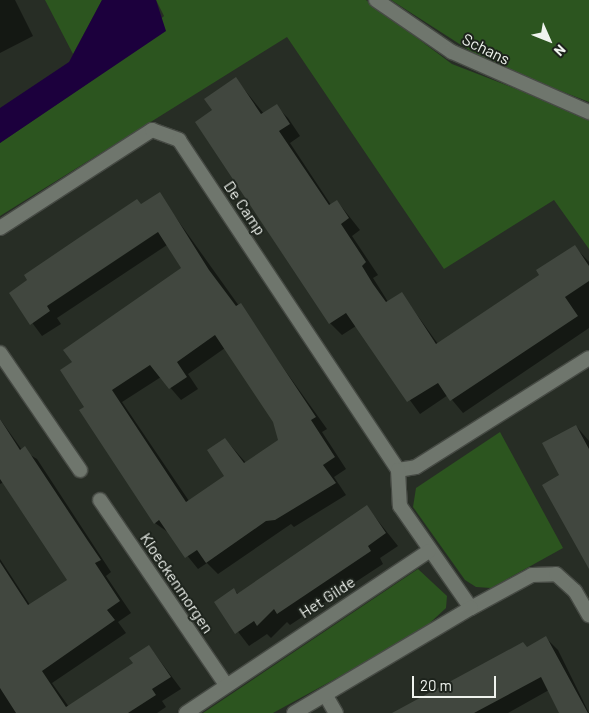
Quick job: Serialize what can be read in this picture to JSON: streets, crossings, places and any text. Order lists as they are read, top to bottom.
{
  "streets": {
    "street": [
      "Schans",
      "De Camp",
      "Kloeckenmorgen",
      "Het Gilde"
    ]
  },
  "crossings": [
    ["Kloeckenmorgen", "Het Gilde"]
  ],
  "scale_bar": "20 m",
  "north": "bottom right"
}
